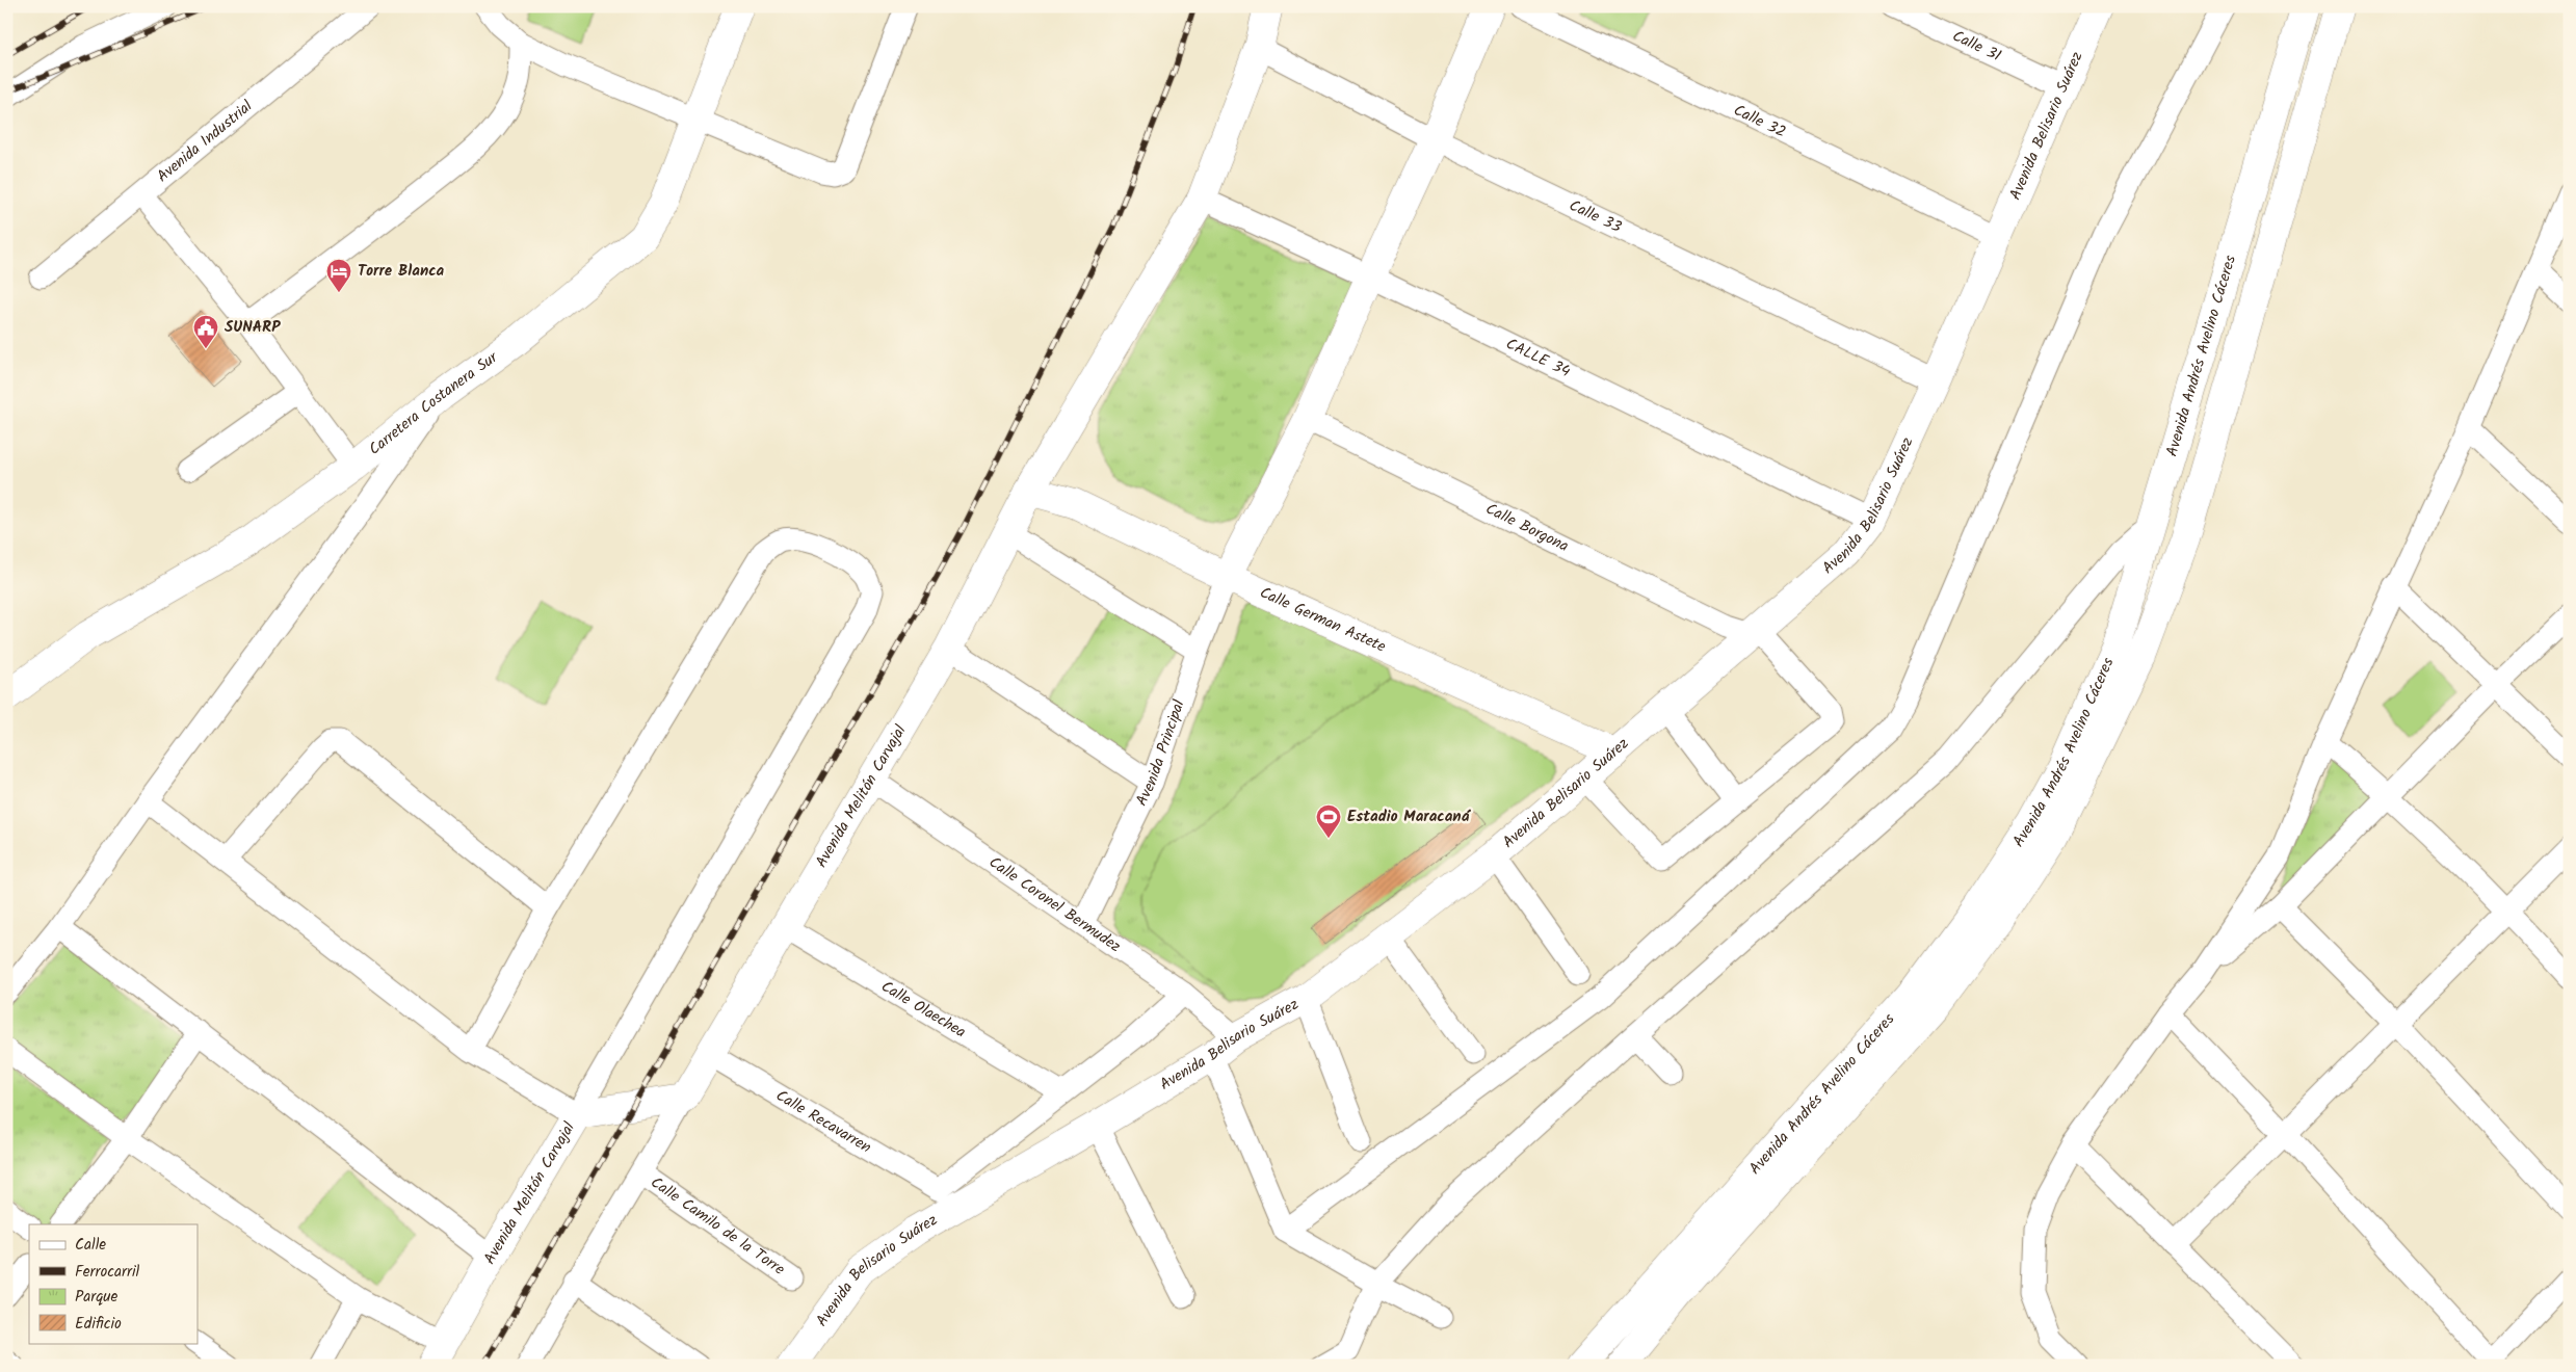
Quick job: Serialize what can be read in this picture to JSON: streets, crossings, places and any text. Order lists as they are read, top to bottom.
{
  "streets": {
    "main road": [
      "Avenida Belisario Suárez",
      "Avenida Andrés Avelino Cáceres",
      "Carretera Costanera Sur",
      "Calle German Astete",
      "Avenida Melitón Carvajal"
    ],
    "street": [
      "Calle 31",
      "Calle 32",
      "Avenida Industrial",
      "Calle 33",
      "CALLE 34",
      "Calle Borgona",
      "Avenida Principal",
      "Calle Coronel Bermudez",
      "Calle Olaechea",
      "Calle Recavarren",
      "Calle Camilo de la Torre"
    ]
  },
  "crossings": [
    ["Calle 31", "Avenida Belisario Suárez"],
    ["Calle 32", "Avenida Belisario Suárez"],
    ["Avenida Belisario Suárez", "Calle 33"],
    ["Avenida Belisario Suárez", "CALLE 34"],
    ["Avenida Belisario Suárez", "Calle Borgona"],
    ["Avenida Belisario Suárez", "Calle German Astete"],
    ["Avenida Belisario Suárez", "Calle Coronel Bermudez"],
    ["Calle 33", "Avenida Melitón Carvajal"],
    ["CALLE 34", "Avenida Melitón Carvajal"],
    ["Calle German Astete", "Avenida Principal"],
    ["Calle German Astete", "Avenida Melitón Carvajal"],
    ["Avenida Principal", "Calle Coronel Bermudez"],
    ["Avenida Melitón Carvajal", "Calle Coronel Bermudez"],
    ["Avenida Melitón Carvajal", "Calle Olaechea"],
    ["Avenida Melitón Carvajal", "Calle Recavarren"],
    ["Avenida Melitón Carvajal", "Calle Camilo de la Torre"],
    ["Calle Olaechea", "Calle Recavarren"]
  ],
  "places": {
    "hotel": ["Torre Blanca"],
    "public building": ["SUNARP"],
    "sports": ["Estadio Maracaná"]
  },
  "legend": [
    "Calle",
    "Ferrocarril",
    "Parque",
    "Edificio"
  ]
}
